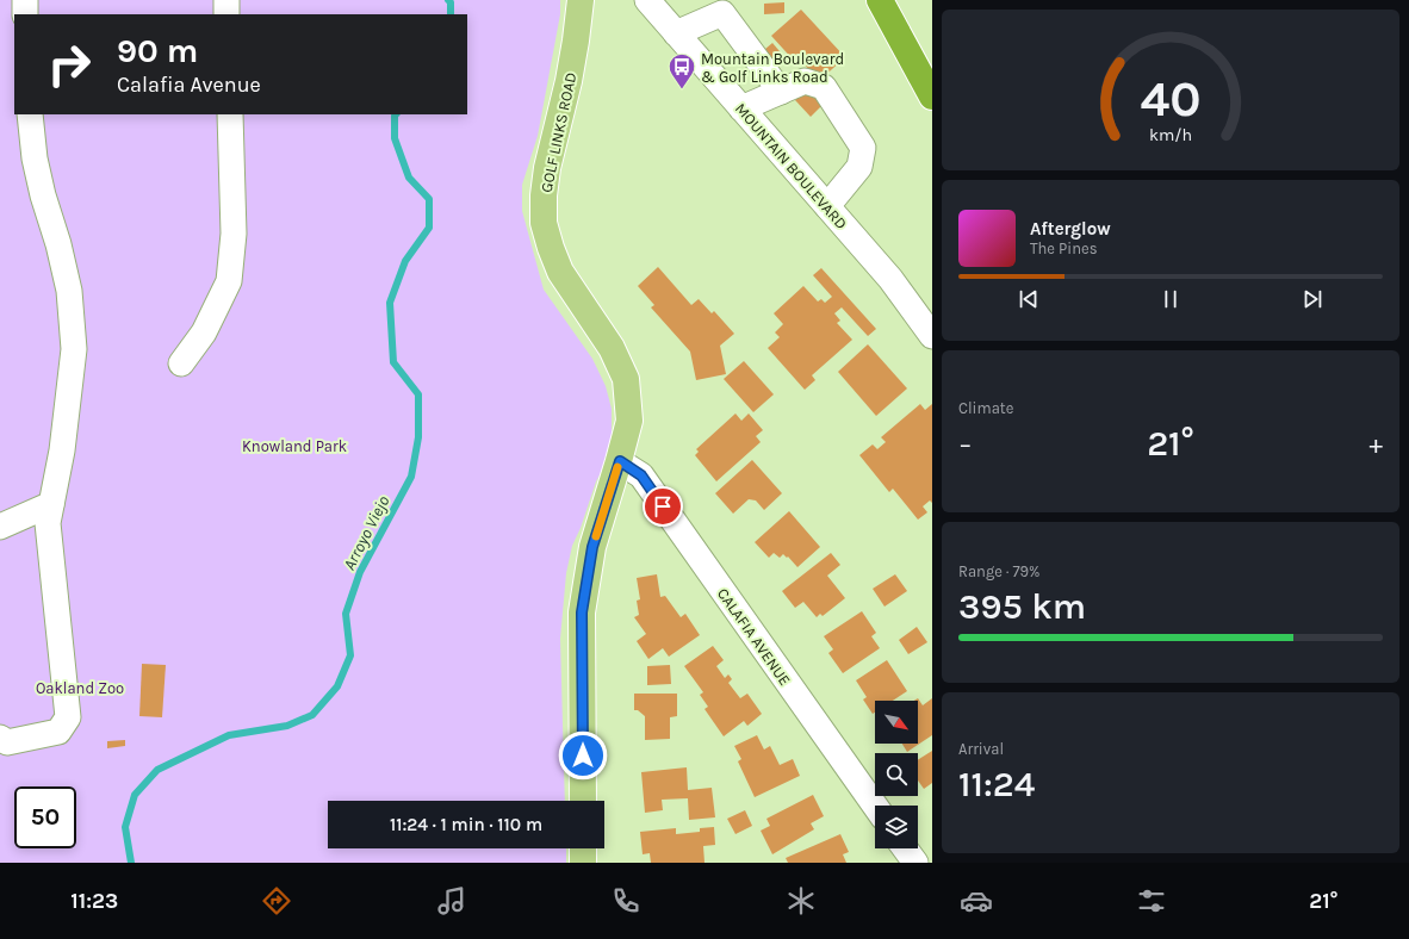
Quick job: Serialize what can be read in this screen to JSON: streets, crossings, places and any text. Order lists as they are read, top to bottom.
{
  "streets": {
    "main road": ["GOLF LINKS ROAD"],
    "street": ["MOUNTAIN BOULEVARD", "CALAFIA AVENUE"]
  },
  "crossings": [
    ["GOLF LINKS ROAD", "CALAFIA AVENUE"]
  ],
  "water": ["Arroyo Viejo"],
  "parks": ["Knowland Park", "Oakland Zoo"],
  "places": {
    "bus stop": ["Mountain Boulevard & Golf Links Road"]
  },
  "north": "bottom right",
  "page": {
    "turn": ["90 m", "Calafia Avenue"],
    "song": ["Afterglow", "The Pines"],
    "tile": [
      "Climate",
      ["Range · 79%", "395 km"],
      ["Arrival", "11:24"]
    ],
    "heat": ["−", "21°", "+"],
    "limit": "50",
    "trip": "11:24 · 1 min · 110 m",
    "tabs": ["11:23", "21°"],
    "gauge": ["40", "km/h"]
  }
}
